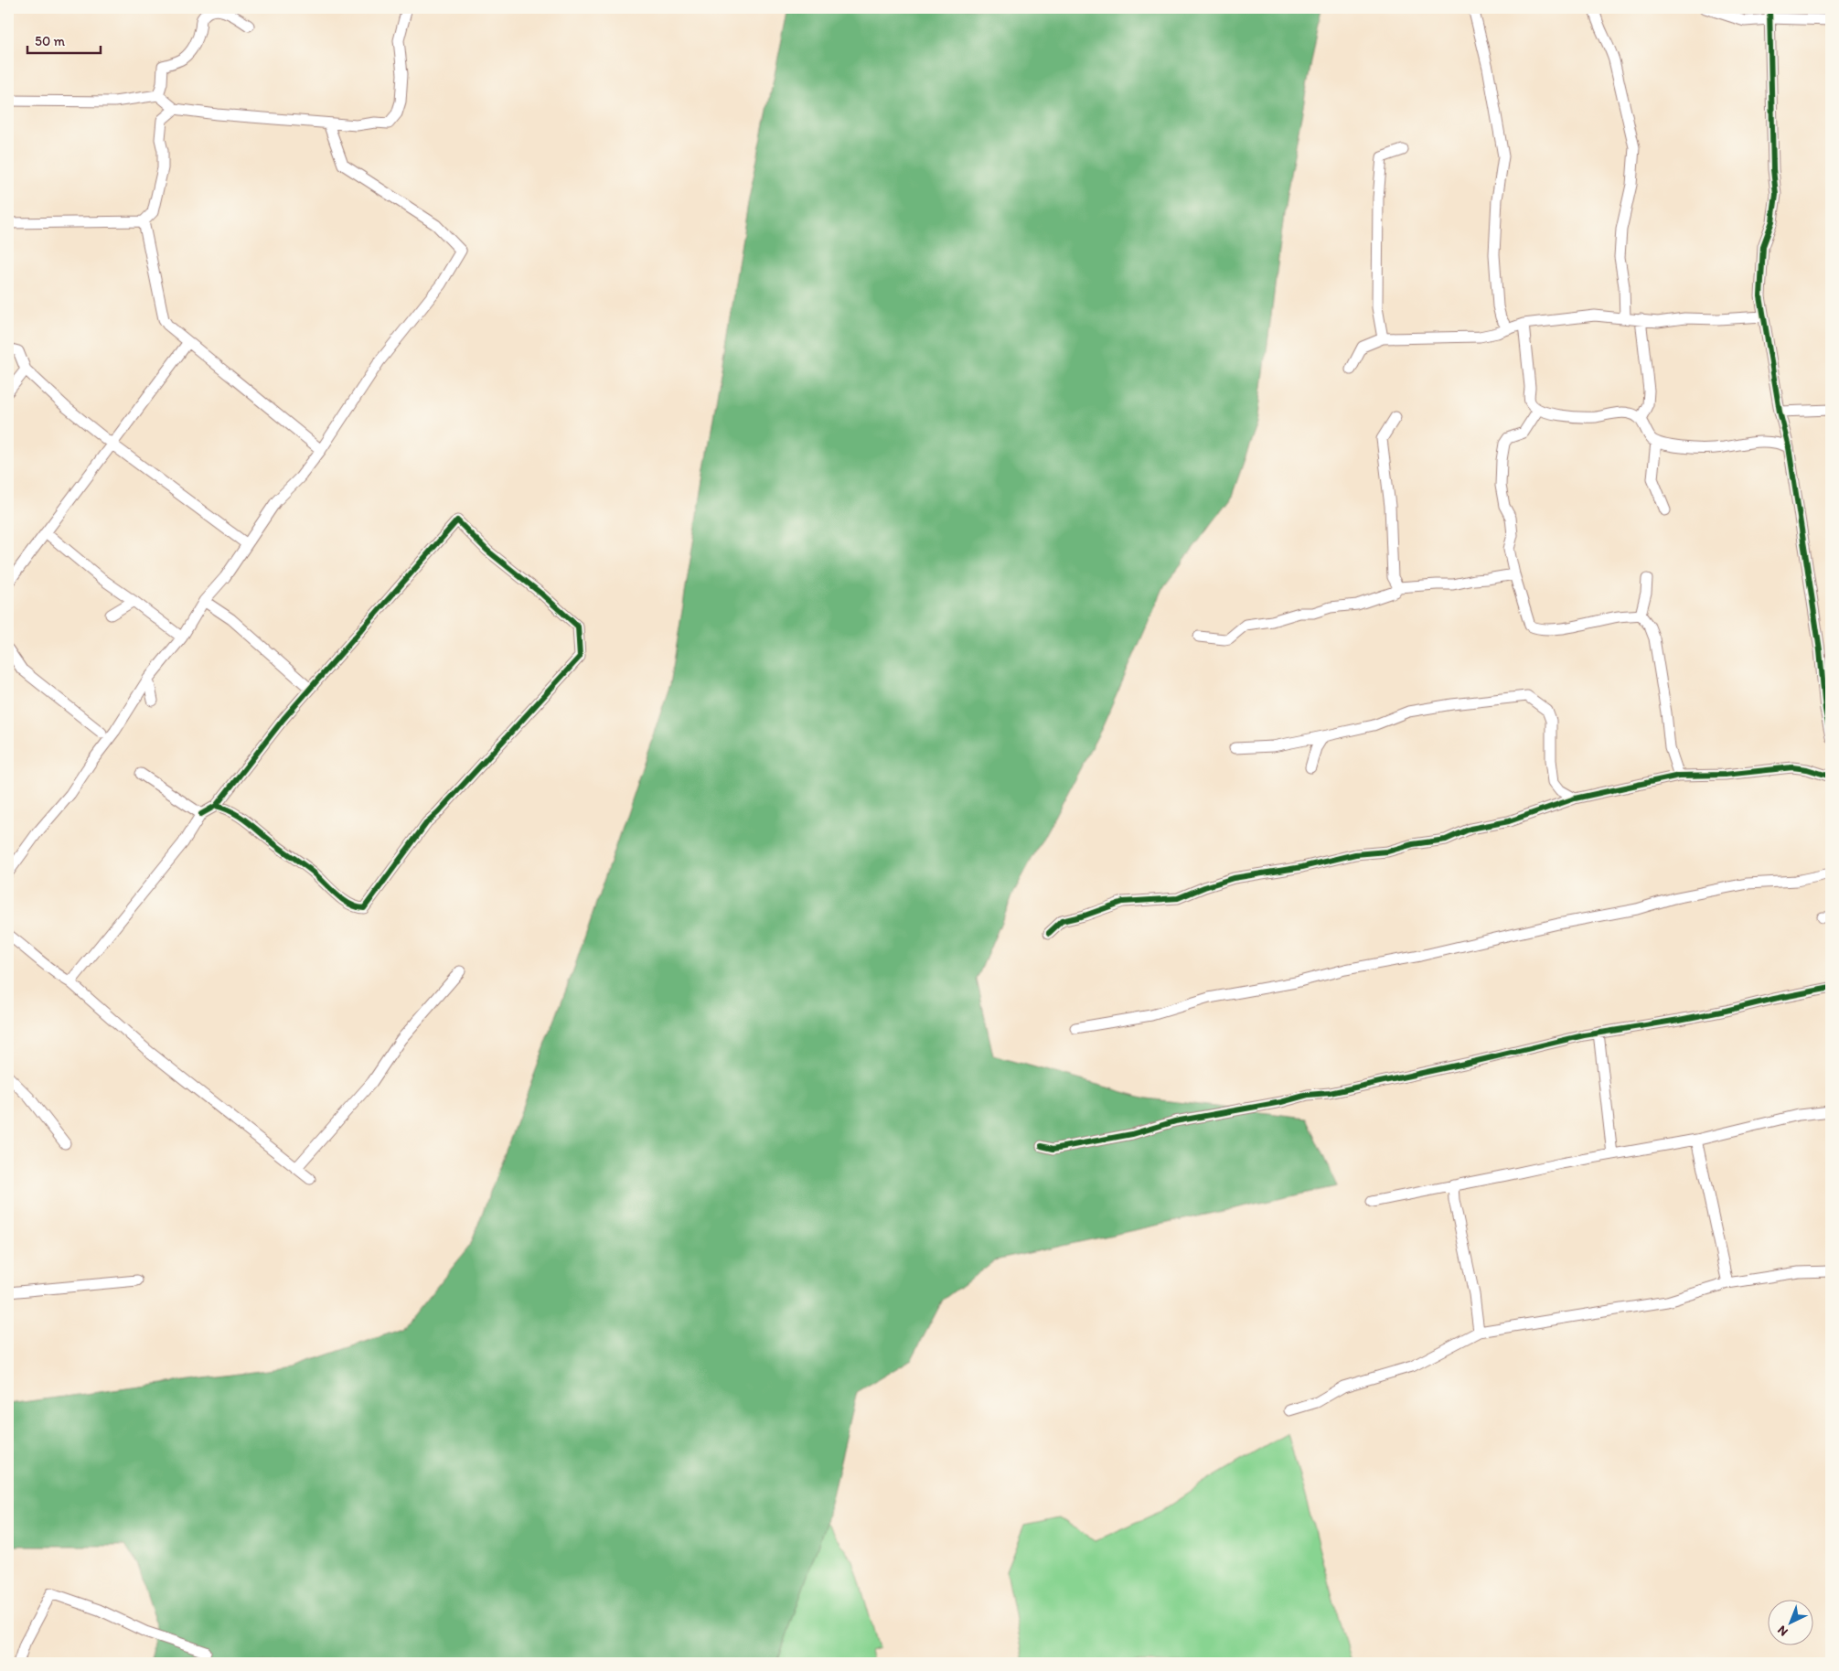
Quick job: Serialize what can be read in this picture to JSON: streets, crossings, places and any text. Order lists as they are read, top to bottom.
{
  "scale_bar": "50 m",
  "north": "bottom left"
}
